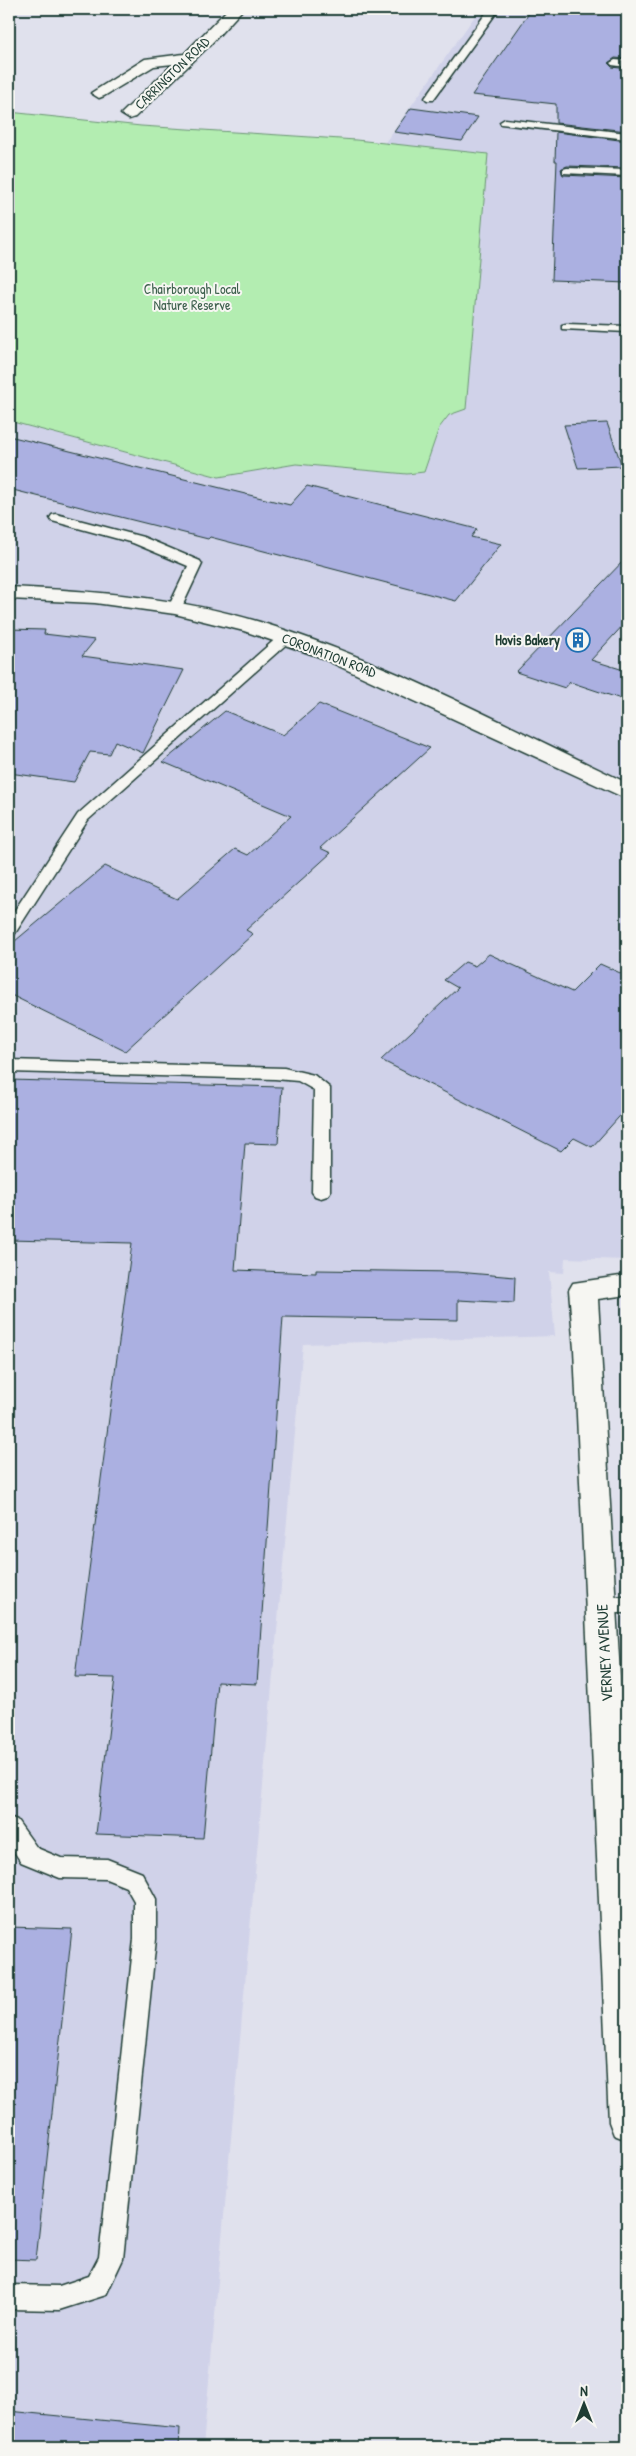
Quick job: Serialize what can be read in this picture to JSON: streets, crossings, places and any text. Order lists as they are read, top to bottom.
{
  "streets": {
    "street": ["CARRINGTON ROAD", "CORONATION ROAD", "VERNEY AVENUE"]
  },
  "parks": ["Chairborough Local Nature Reserve"],
  "places": {
    "building": ["Hovis Bakery"]
  },
  "north": "top"
}
